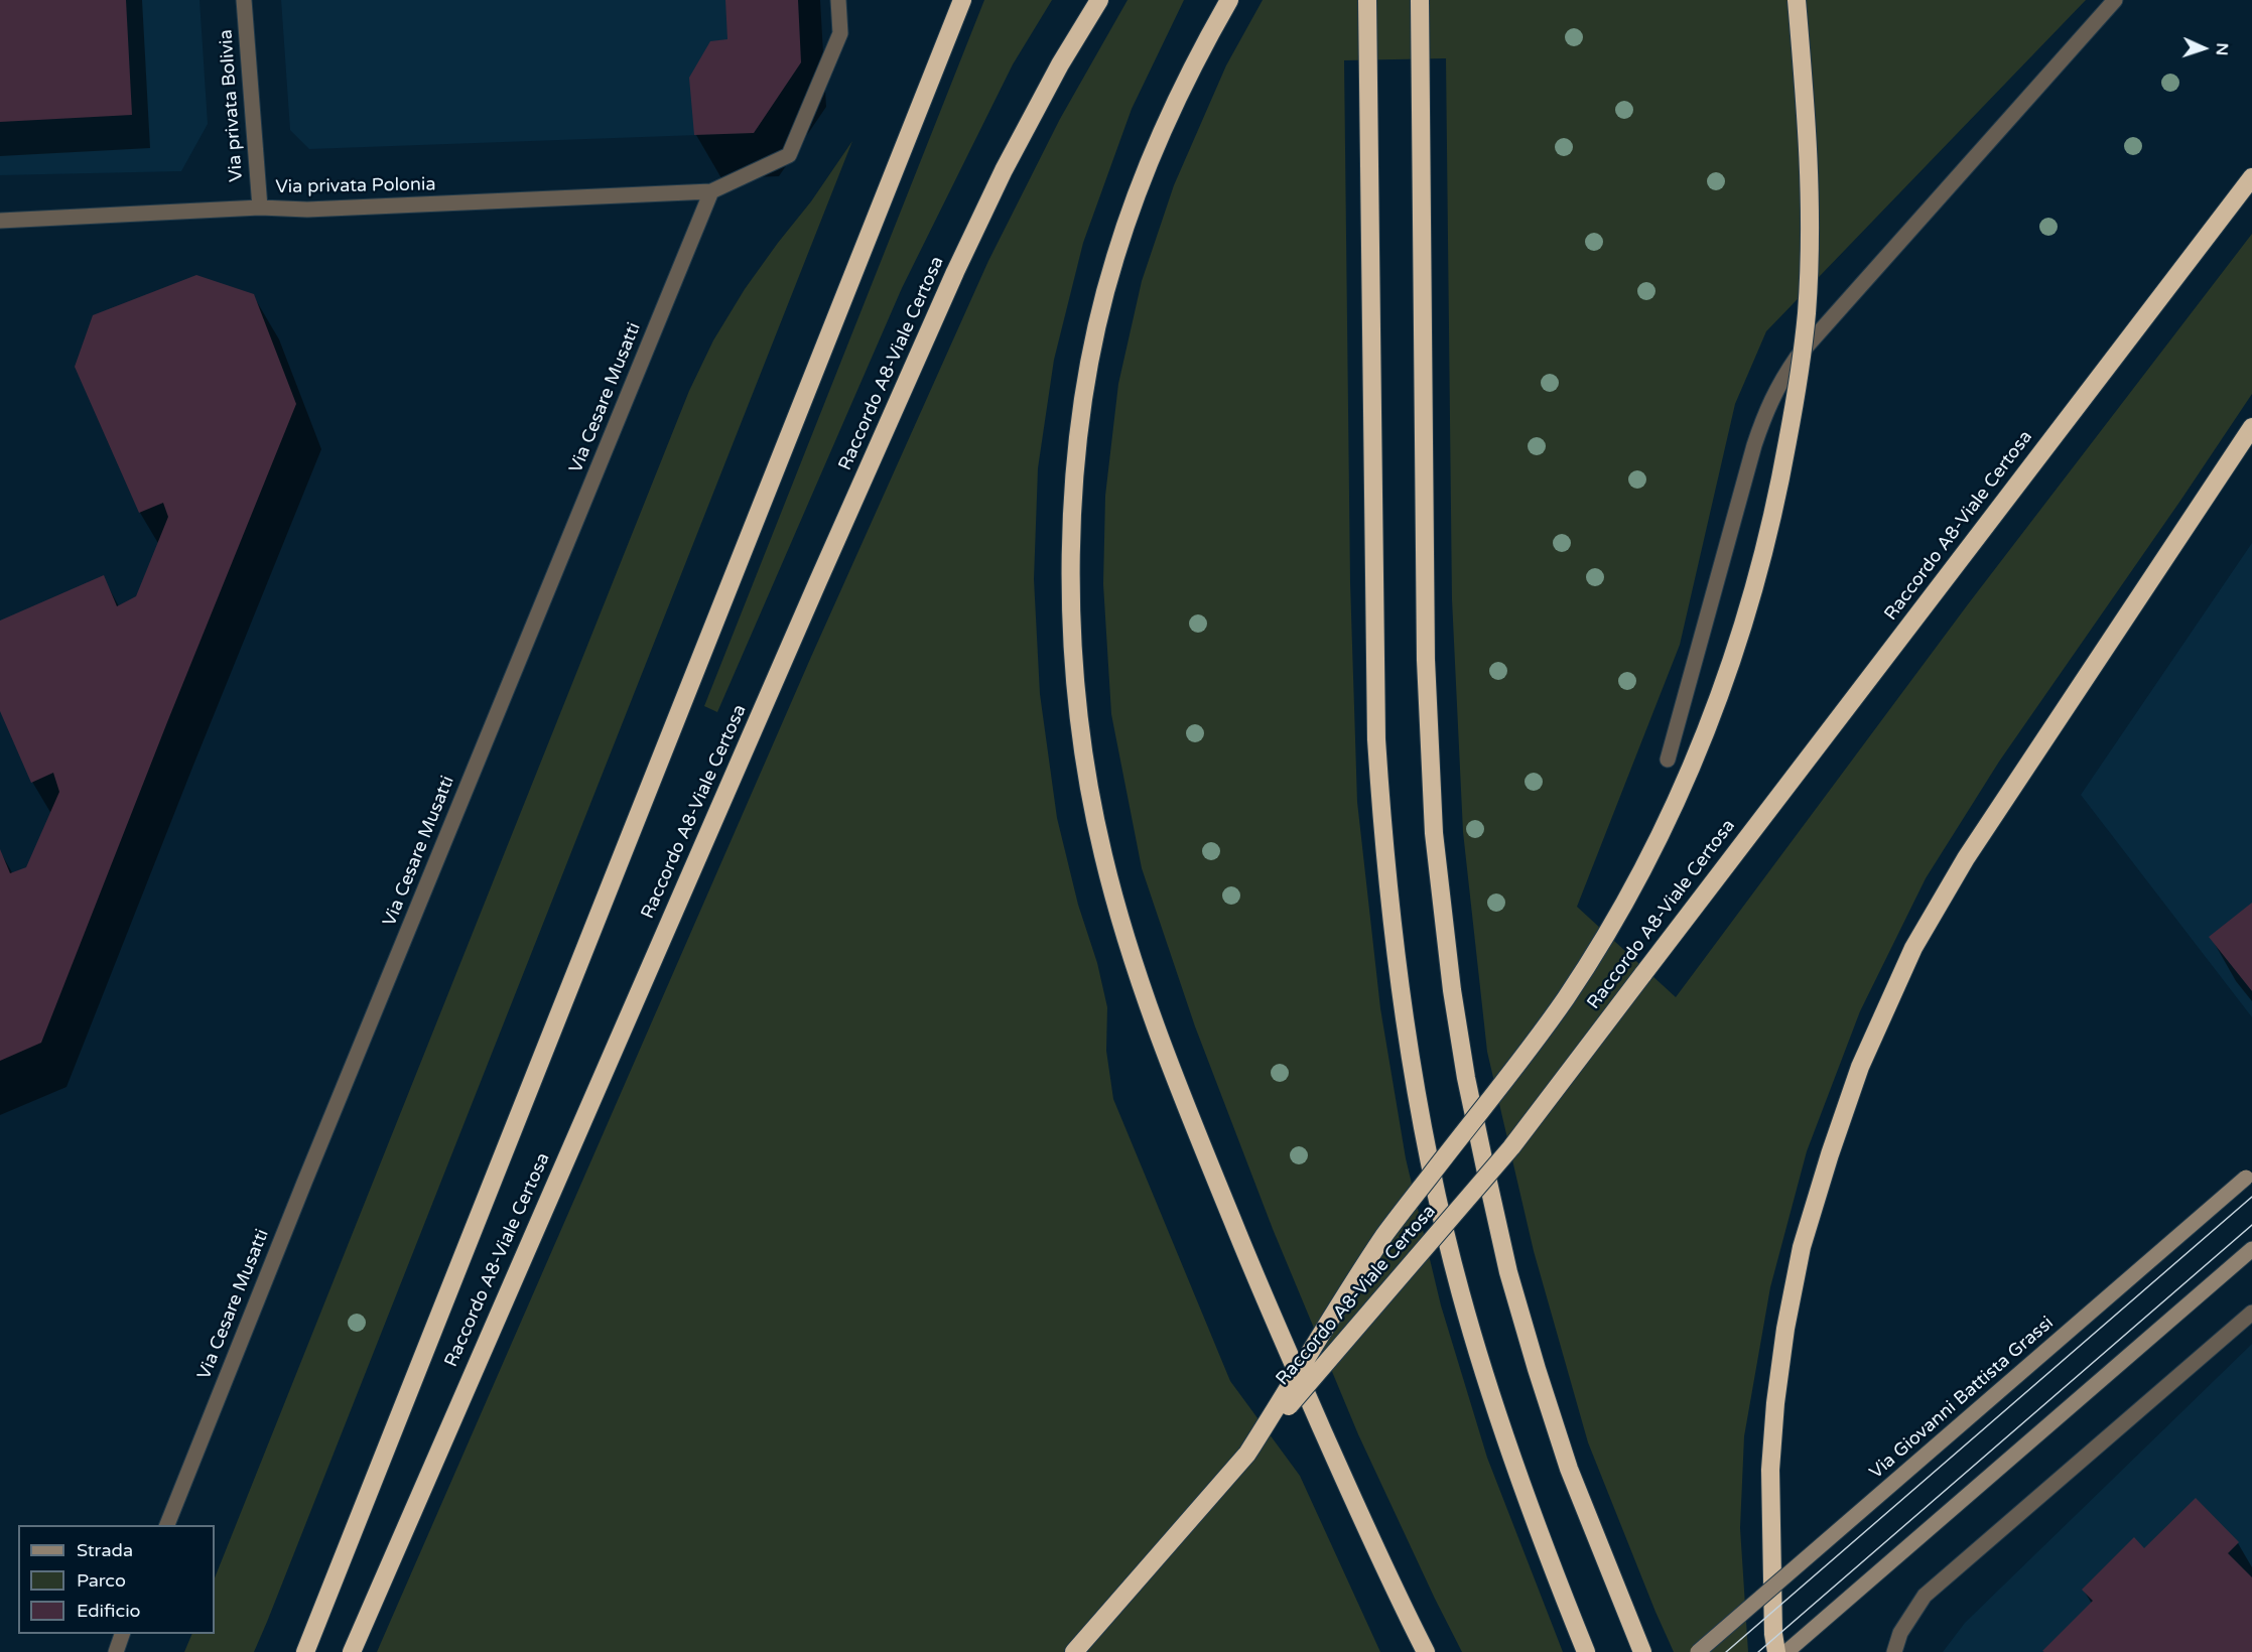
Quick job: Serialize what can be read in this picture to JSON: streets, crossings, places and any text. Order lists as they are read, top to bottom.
{
  "streets": {
    "highway": ["Raccordo A8-Viale Certosa"],
    "main road": ["Via Giovanni Battista Grassi"],
    "street": ["Via privata Bolivia", "Via privata Polonia", "Via Cesare Musatti"]
  },
  "crossings": [
    ["Via privata Bolivia", "Via privata Polonia"],
    ["Via privata Polonia", "Via Cesare Musatti"]
  ],
  "legend": ["Strada", "Parco", "Edificio"],
  "north": "right"
}
